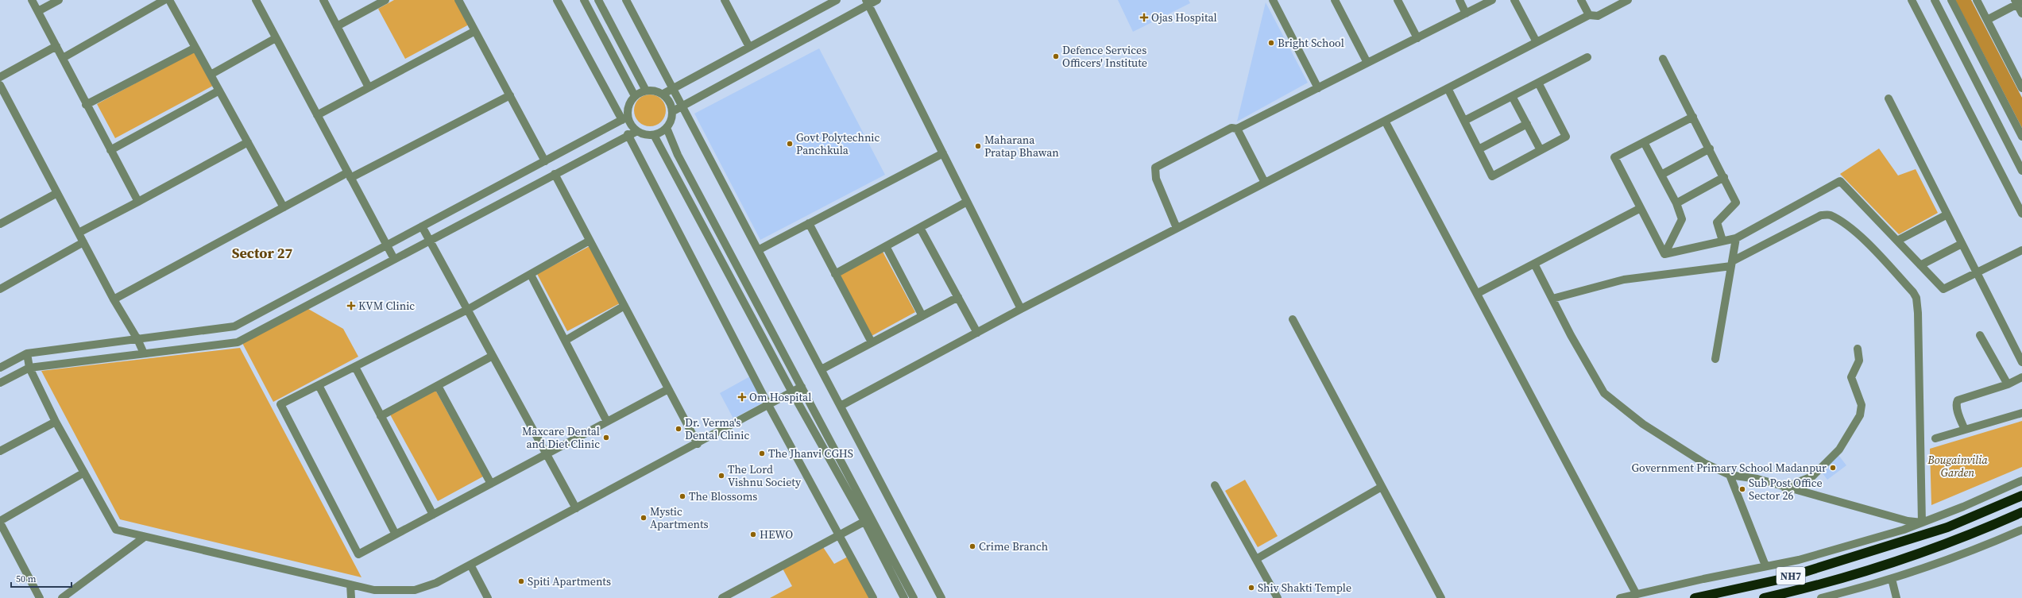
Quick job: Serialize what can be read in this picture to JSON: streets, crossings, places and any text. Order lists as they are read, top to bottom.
{
  "streets": {
    "highway": ["NH7"]
  },
  "districts": ["Sector 27"],
  "parks": ["Bougainvilia Garden"],
  "places": {
    "health": ["Ojas Hospital", "KVM Clinic", "Om Hospital"],
    "other": [
      "Bright School",
      "Defence Services Officers' Institute",
      "Govt Polytechnic Panchkula",
      "Maharana Pratap Bhawan",
      "Dr. Verma's Dental Clinic",
      "Maxcare Dental and Diet Clinic",
      "The Jhanvi CGHS",
      "Government Primary School Madanpur",
      "The Lord Vishnu Society",
      "Sub Post Office Sector 26",
      "The Blossoms",
      "Mystic Apartments",
      "HEWO",
      "Crime Branch",
      "Spiti Apartments",
      "Shiv Shakti Temple"
    ]
  },
  "scale_bar": "50 m"
}
